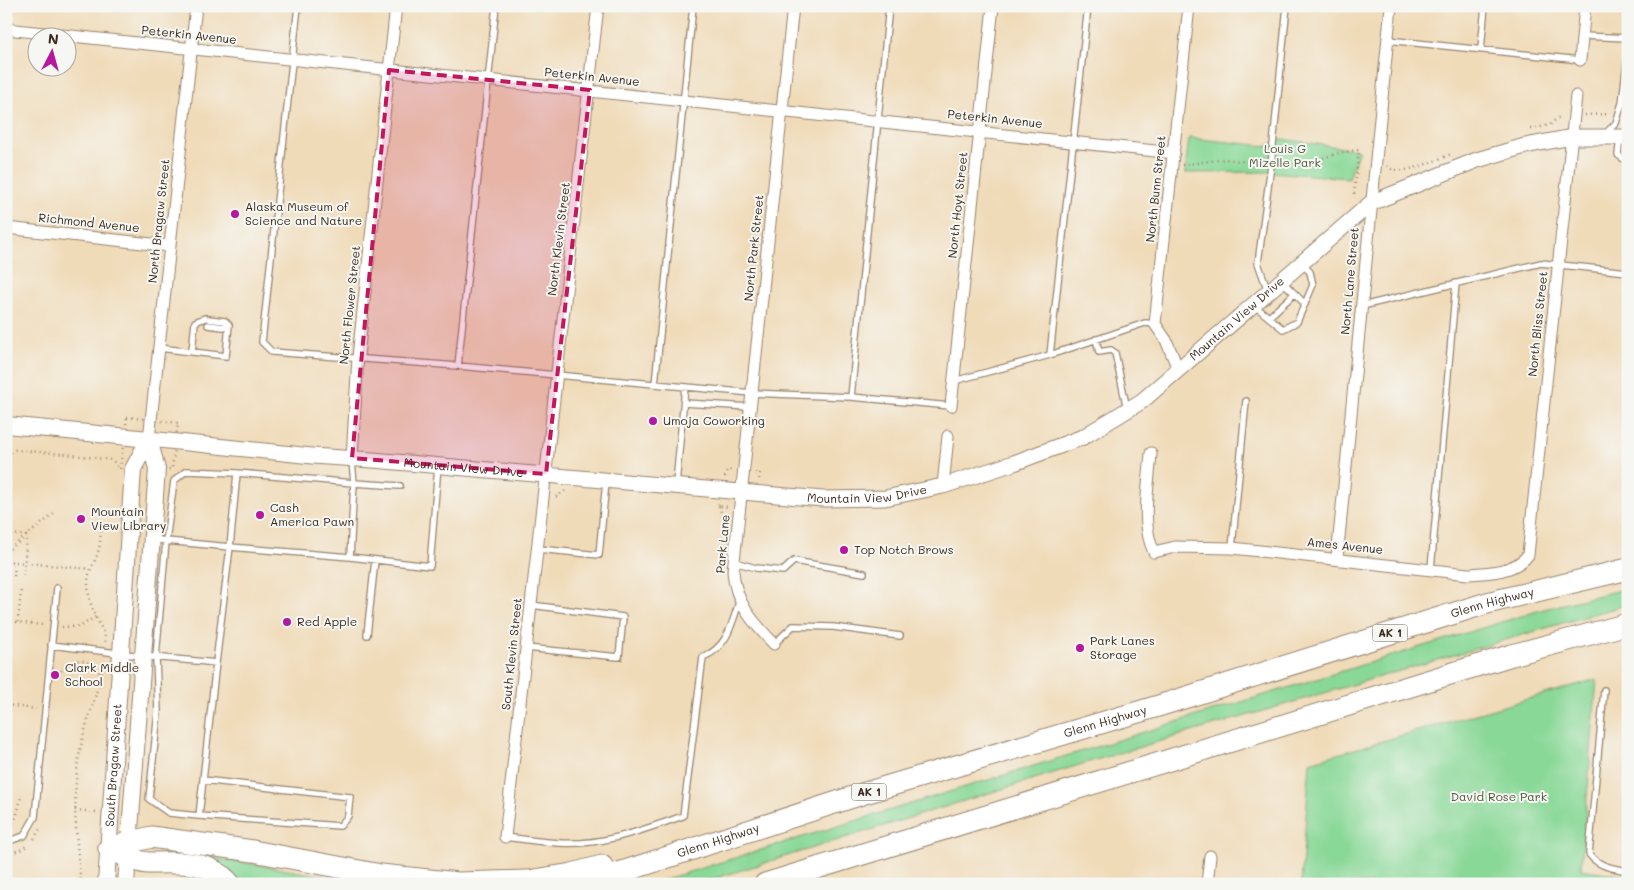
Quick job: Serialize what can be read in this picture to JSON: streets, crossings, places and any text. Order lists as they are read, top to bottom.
{
  "streets": {
    "highway": ["Glenn Highway", "AK 1"],
    "main road": ["Mountain View Drive", "South Bragaw Street"],
    "street": [
      "Peterkin Avenue",
      "North Bunn Street",
      "North Hoyt Street",
      "North Bragaw Street",
      "Richmond Avenue",
      "North Klevin Street",
      "North Park Street",
      "North Lane Street",
      "North Flower Street",
      "North Bliss Street",
      "Park Lane",
      "Ames Avenue",
      "South Klevin Street"
    ]
  },
  "crossings": [
    ["Peterkin Avenue", "North Bunn Street"],
    ["Peterkin Avenue", "North Hoyt Street"],
    ["Peterkin Avenue", "North Bragaw Street"],
    ["Peterkin Avenue", "North Klevin Street"],
    ["Peterkin Avenue", "North Park Street"],
    ["Peterkin Avenue", "North Flower Street"],
    ["North Bragaw Street", "Richmond Avenue"],
    ["North Bragaw Street", "Mountain View Drive"],
    ["North Bragaw Street", "South Bragaw Street"],
    ["North Klevin Street", "Mountain View Drive"],
    ["North Klevin Street", "South Klevin Street"],
    ["North Park Street", "Mountain View Drive"],
    ["North Park Street", "Park Lane"],
    ["North Lane Street", "Mountain View Drive"],
    ["North Lane Street", "Ames Avenue"],
    ["North Flower Street", "Mountain View Drive"],
    ["Mountain View Drive", "North Bliss Street"],
    ["Mountain View Drive", "Park Lane"],
    ["Mountain View Drive", "South Klevin Street"],
    ["Mountain View Drive", "South Bragaw Street"],
    ["North Bliss Street", "Ames Avenue"]
  ],
  "parks": ["Louis G Mizelle Park", "David Rose Park"],
  "places": [
    "Alaska Museum of Science and Nature",
    "Umoja Coworking",
    "Cash America Pawn",
    "Mountain View Library",
    "Top Notch Brows",
    "Red Apple",
    "Park Lanes Storage",
    "Clark Middle School"
  ],
  "north": "top"
}
